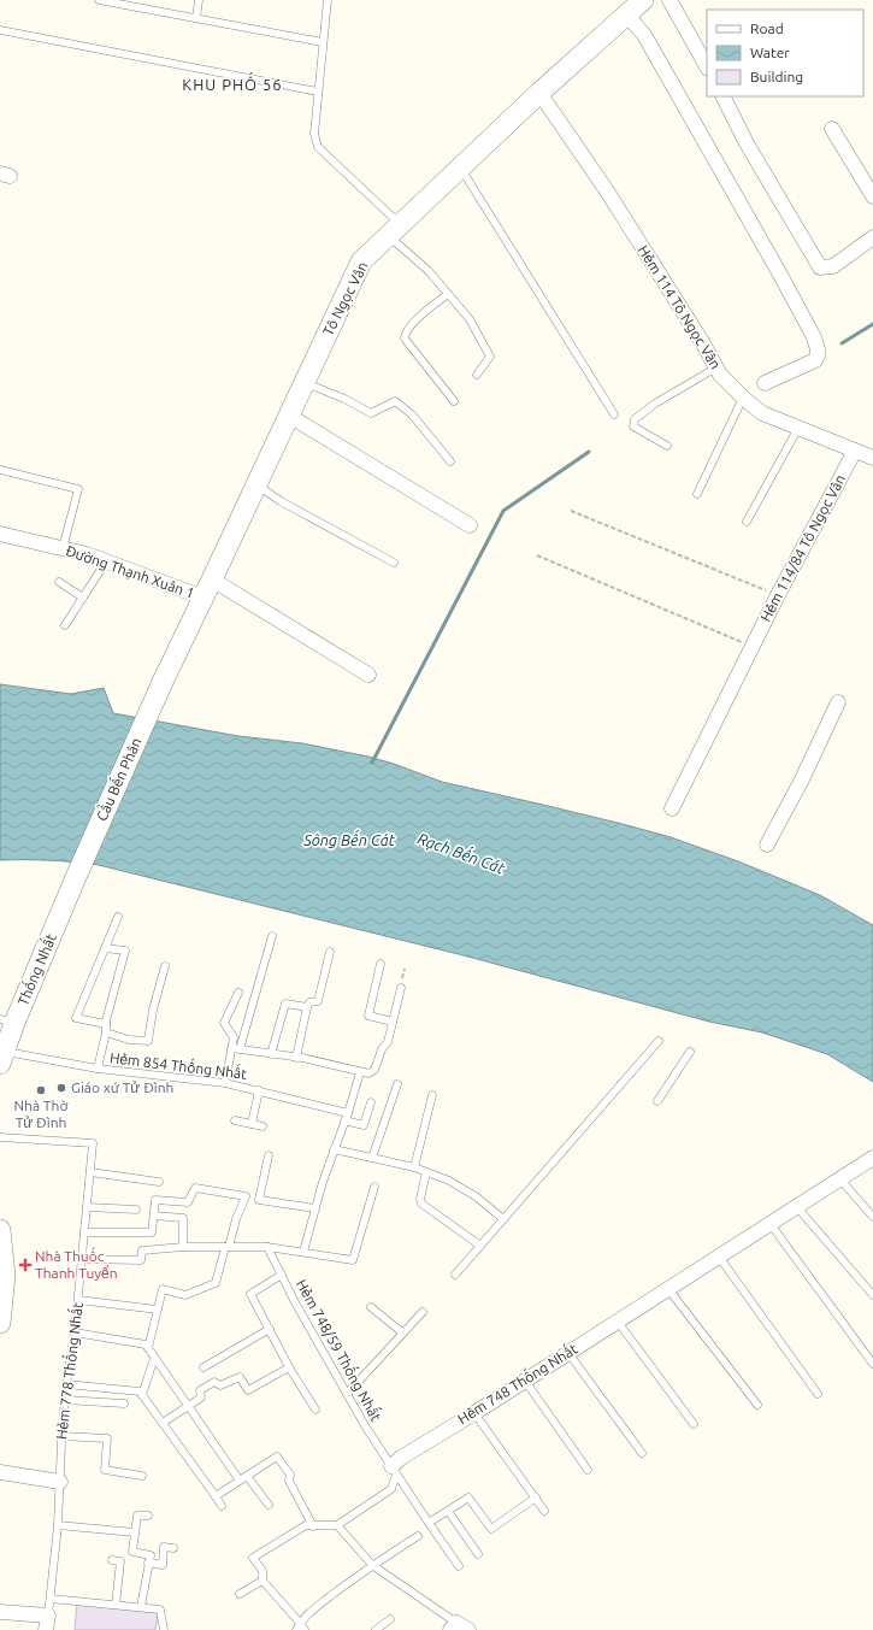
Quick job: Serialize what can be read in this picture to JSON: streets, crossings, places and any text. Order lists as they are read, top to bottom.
{
  "streets": {
    "main road": ["Tô Ngọc Vân", "Cầu Bến Phân", "Thống Nhất"],
    "street": [
      "Hẻm 114 Tô Ngọc Vân",
      "Hẻm 114/84 Tô Ngọc Vân",
      "Đường Thạnh Xuân 1",
      "Hẻm 748 Thống Nhất"
    ],
    "lane": ["Hẻm 854 Thống Nhất", "Hẻm 748/59 Thống Nhất", "Hẻm 778 Thống Nhất"]
  },
  "crossings": [
    ["Tô Ngọc Vân", "Hẻm 114 Tô Ngọc Vân"],
    ["Tô Ngọc Vân", "Đường Thạnh Xuân 1"],
    ["Tô Ngọc Vân", "Cầu Bến Phân"],
    ["Hẻm 114 Tô Ngọc Vân", "Hẻm 114/84 Tô Ngọc Vân"],
    ["Cầu Bến Phân", "Thống Nhất"],
    ["Thống Nhất", "Hẻm 854 Thống Nhất"],
    ["Hẻm 748/59 Thống Nhất", "Hẻm 748 Thống Nhất"]
  ],
  "districts": ["KHU PHỐ 56"],
  "water": ["Sông Bến Cát", "Rạch Bến Cát"],
  "places": {
    "other": ["Giáo xứ Tử Đình", "Nhà Thờ Tử Đình"],
    "health": ["Nhà Thuốc Thanh Tuyển"]
  },
  "legend": ["Road", "Water", "Building"]
}
